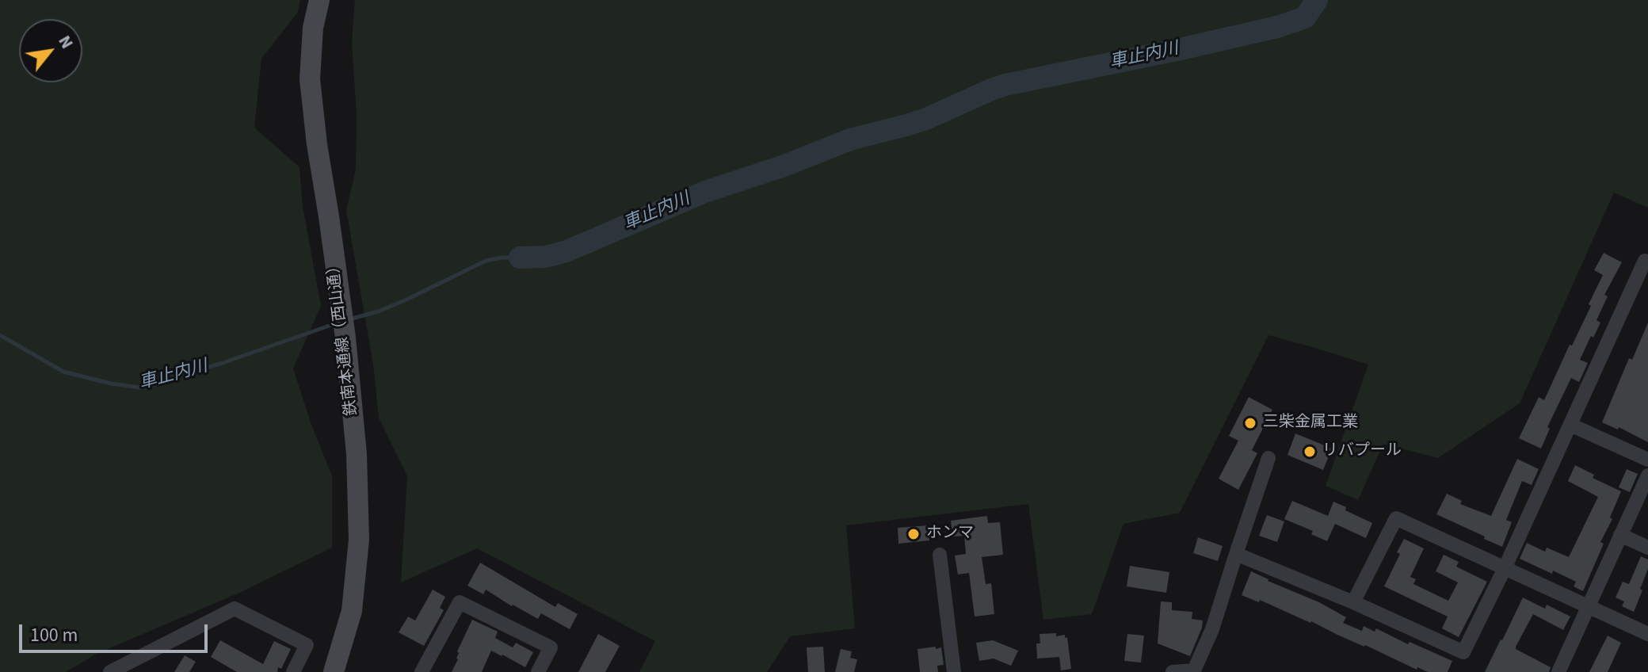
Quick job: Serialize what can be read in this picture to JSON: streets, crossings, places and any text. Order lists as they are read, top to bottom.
{
  "streets": {
    "street": ["鉄南本通線（西山通）"]
  },
  "water": ["車止内川"],
  "places": ["三柴金属工業", "リバプール", "ホンマ"],
  "scale_bar": "100 m",
  "north": "top right"
}
